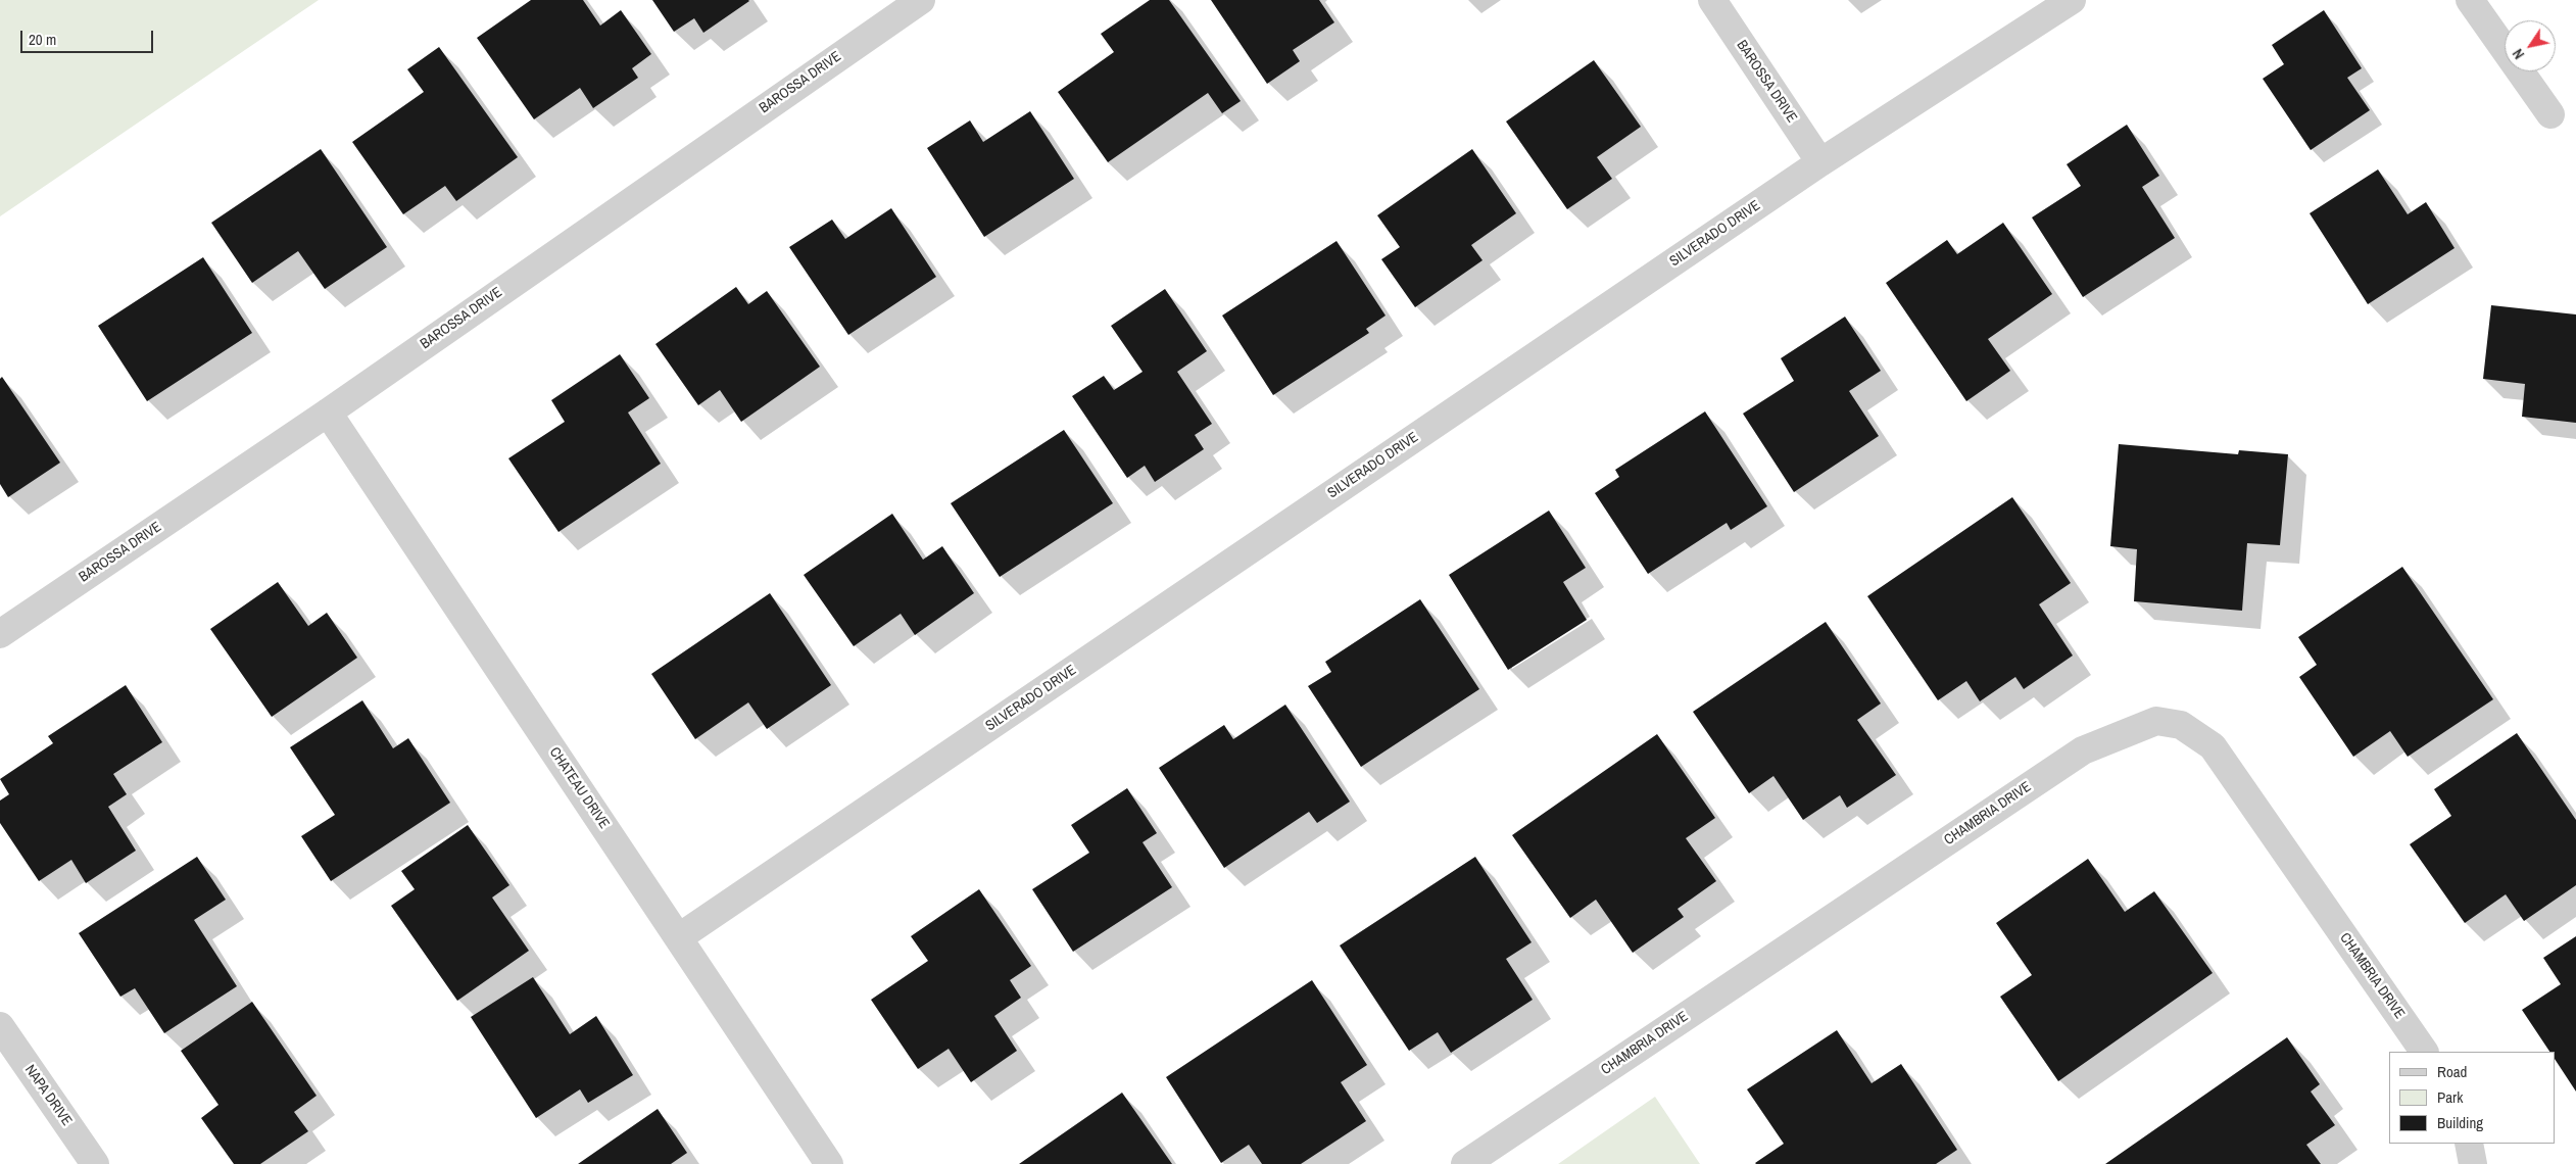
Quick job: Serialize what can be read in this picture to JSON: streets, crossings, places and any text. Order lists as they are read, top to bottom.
{
  "streets": {
    "street": [
      "BAROSSA DRIVE",
      "SILVERADO DRIVE",
      "CHATEAU DRIVE",
      "CHAMBRIA DRIVE",
      "NAPA DRIVE"
    ]
  },
  "crossings": [
    ["BAROSSA DRIVE", "SILVERADO DRIVE"],
    ["BAROSSA DRIVE", "CHATEAU DRIVE"],
    ["SILVERADO DRIVE", "CHATEAU DRIVE"]
  ],
  "legend": ["Road", "Park", "Building"],
  "scale_bar": "20 m",
  "north": "bottom left"
}
